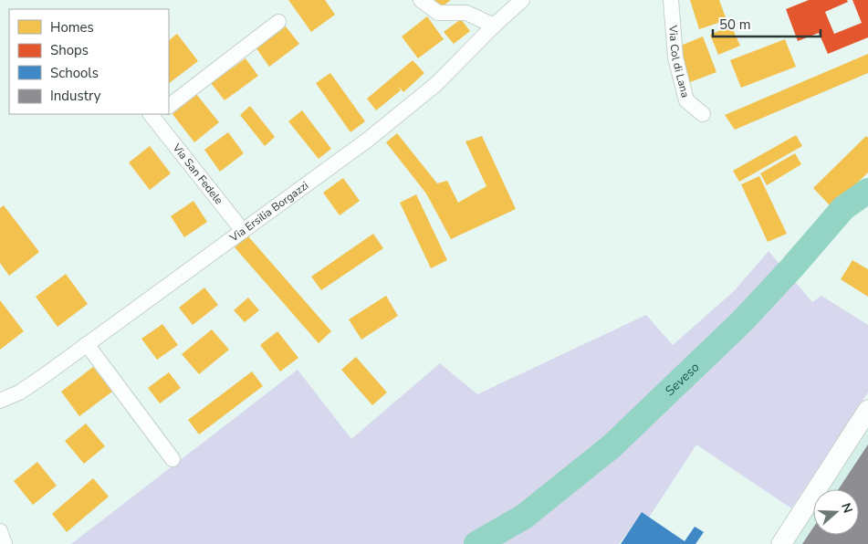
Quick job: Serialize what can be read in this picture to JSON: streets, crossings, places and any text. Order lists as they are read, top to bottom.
{
  "streets": {
    "street": ["Via Col di Lana", "Via San Fedele", "Via Ersilia Borgazzi"]
  },
  "crossings": [
    ["Via San Fedele", "Via Ersilia Borgazzi"]
  ],
  "water": ["Seveso"],
  "legend": [
    "Homes",
    "Shops",
    "Schools",
    "Industry"
  ],
  "scale_bar": "50 m",
  "north": "right"
}
